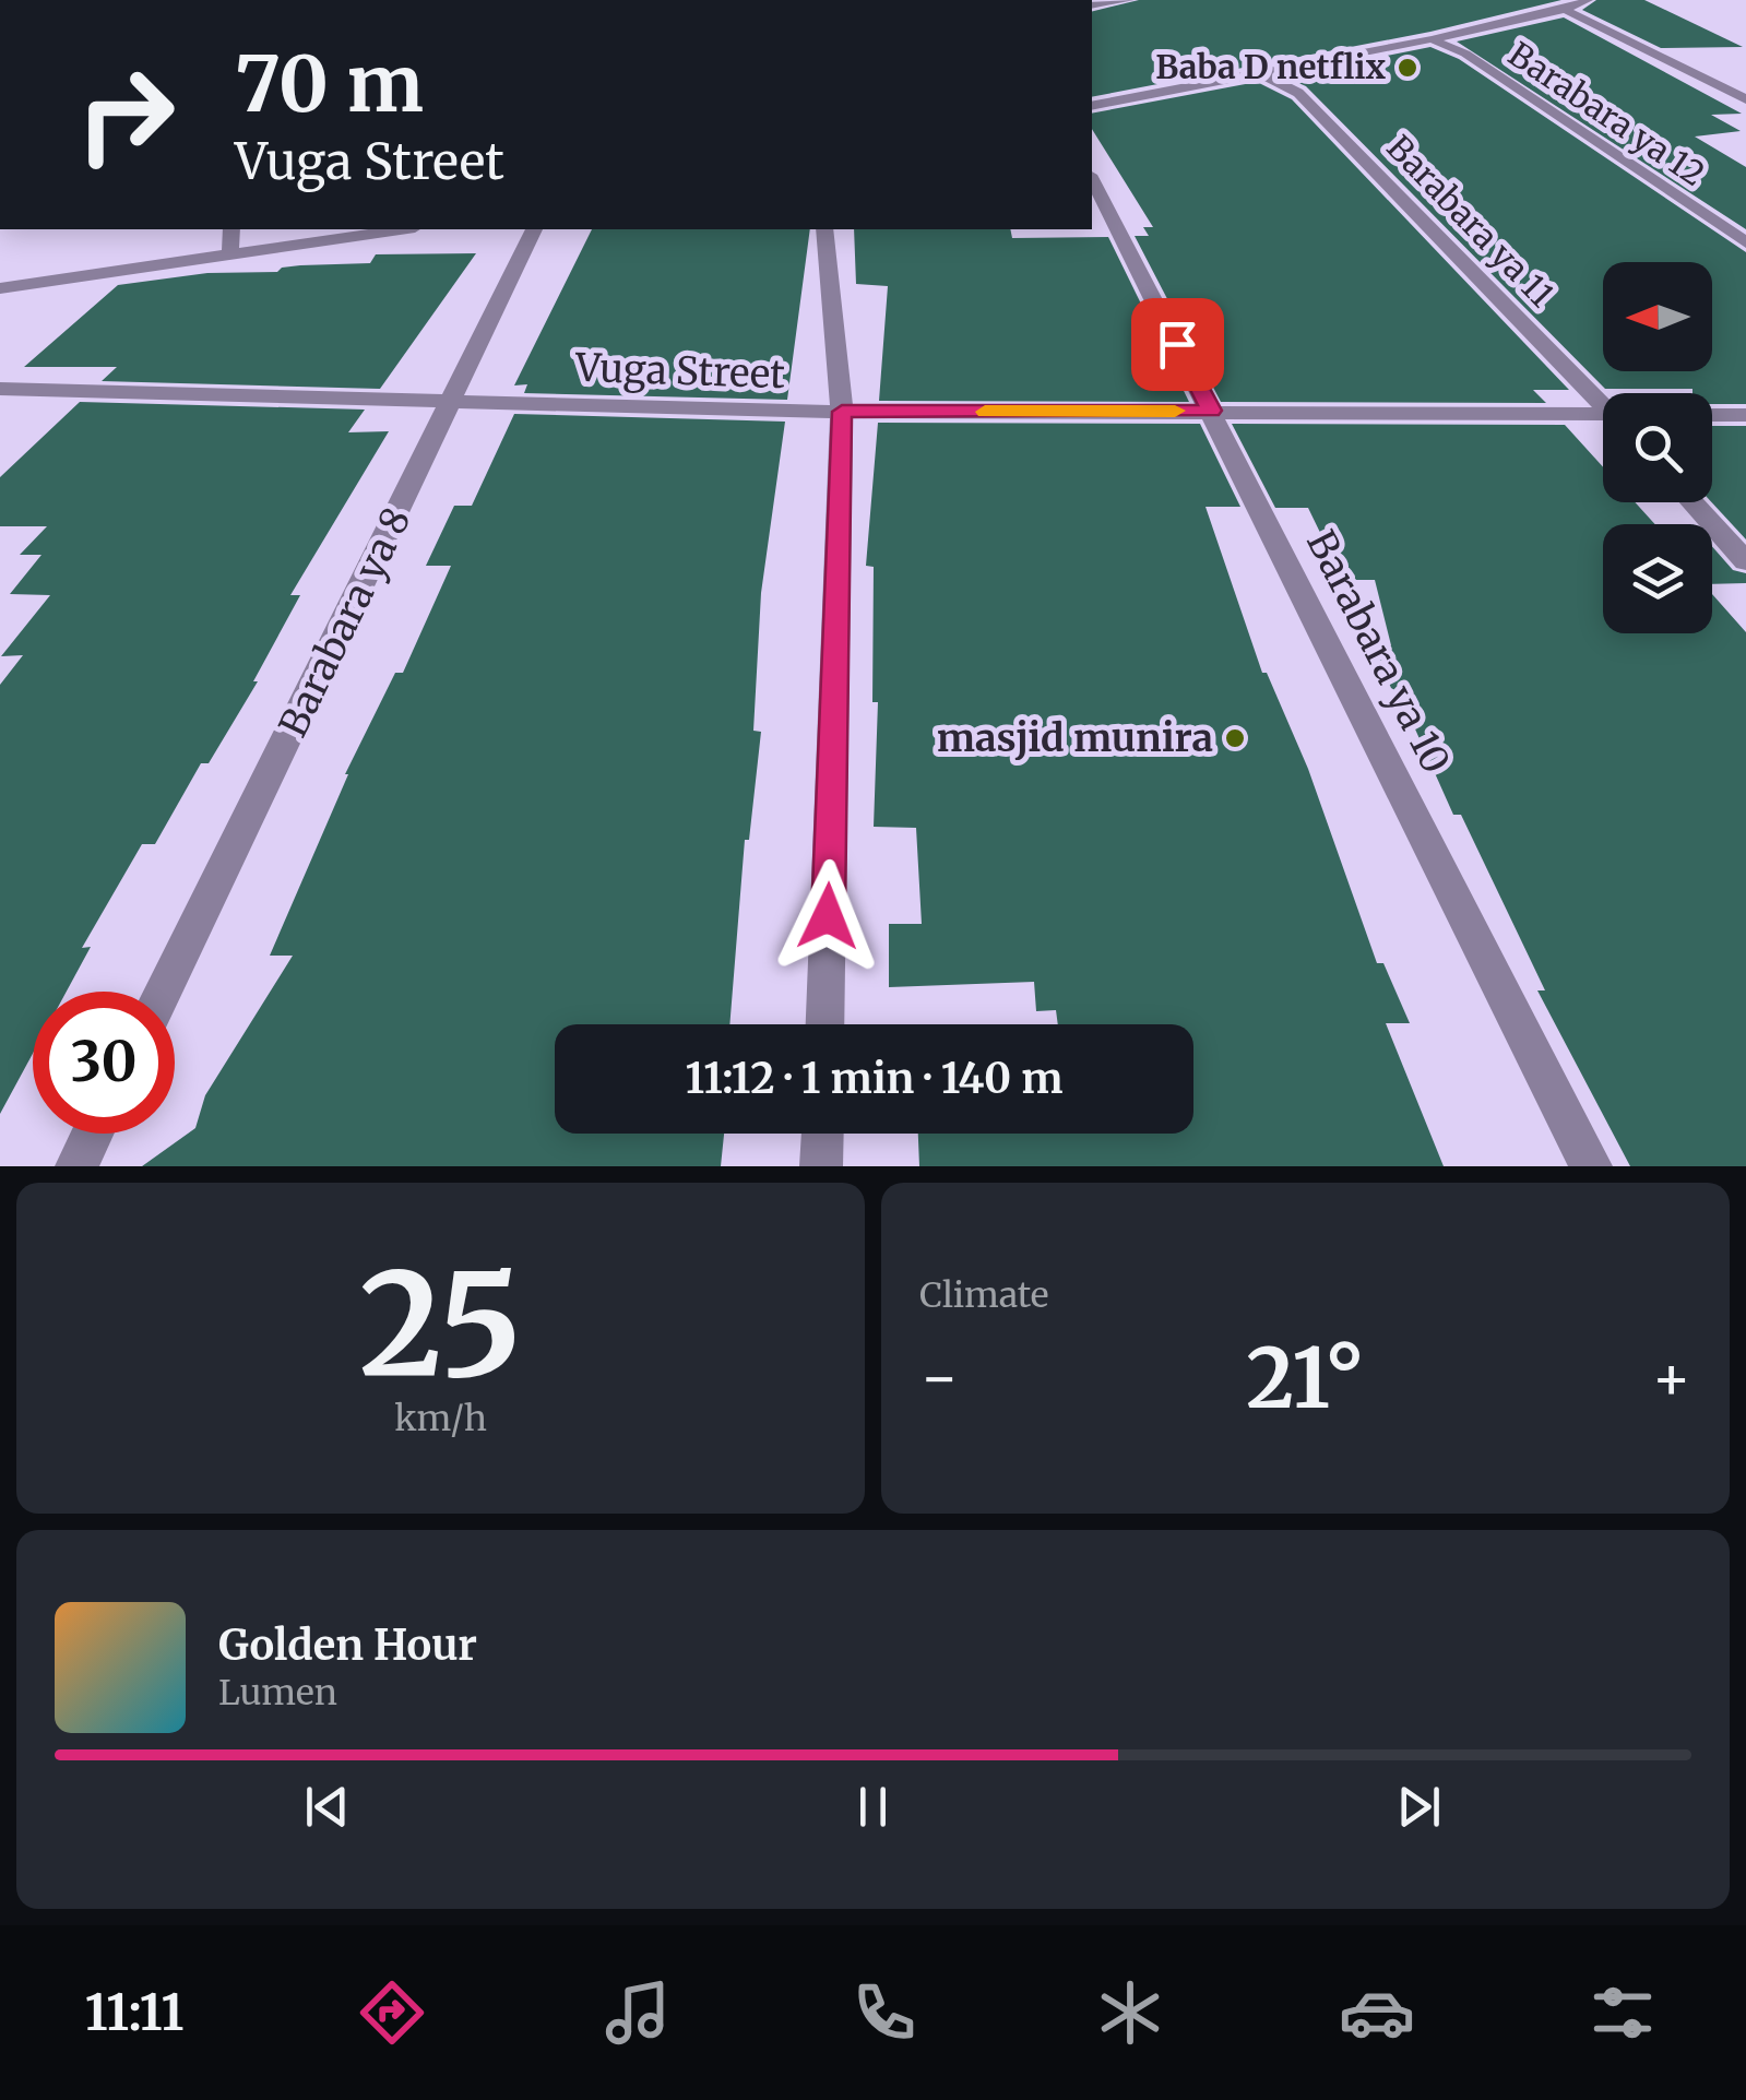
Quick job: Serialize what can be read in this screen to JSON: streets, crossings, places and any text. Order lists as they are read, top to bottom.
{
  "streets": {
    "street": [
      "Barabara ya 12",
      "Barabara ya 11",
      "Vuga Street",
      "Barabara ya 8",
      "Barabara ya 10"
    ]
  },
  "crossings": [
    ["Vuga Street", "Barabara ya 8"],
    ["Vuga Street", "Barabara ya 10"]
  ],
  "places": ["Baba D netflix", "masjid munira"],
  "north": "left",
  "page": {
    "turn": ["70 m", "Vuga Street"],
    "limit": "30",
    "trip": "11:12 · 1 min · 140 m",
    "tile": [
      ["25", "km/h"],
      "Climate"
    ],
    "heat": ["−", "21°", "+"],
    "song": ["Golden Hour", "Lumen"],
    "tabs": "11:11"
  }
}
